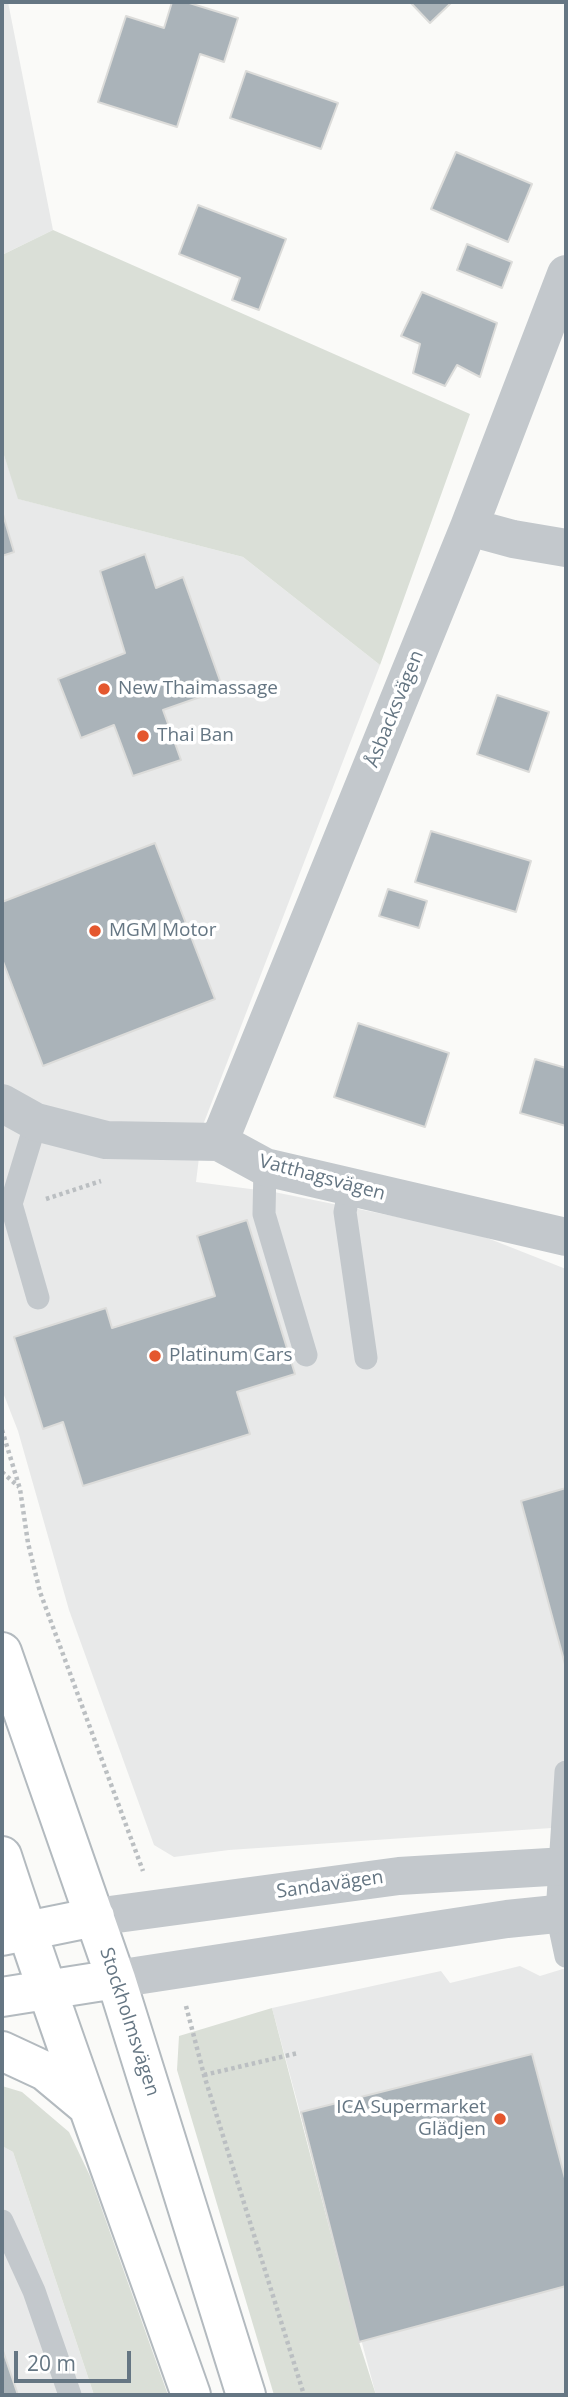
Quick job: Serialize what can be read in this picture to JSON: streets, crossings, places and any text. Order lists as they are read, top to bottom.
{
  "streets": {
    "main road": ["Stockholmsvägen"],
    "street": ["Åsbacksvägen", "Vatthagsvägen", "Sandavägen"]
  },
  "crossings": [
    ["Åsbacksvägen", "Vatthagsvägen"],
    ["Sandavägen", "Stockholmsvägen"]
  ],
  "places": [
    "New Thaimassage",
    "Thai Ban",
    "MGM Motor",
    "Platinum Cars",
    "ICA Supermarket Glädjen"
  ],
  "scale_bar": "20 m"
}
